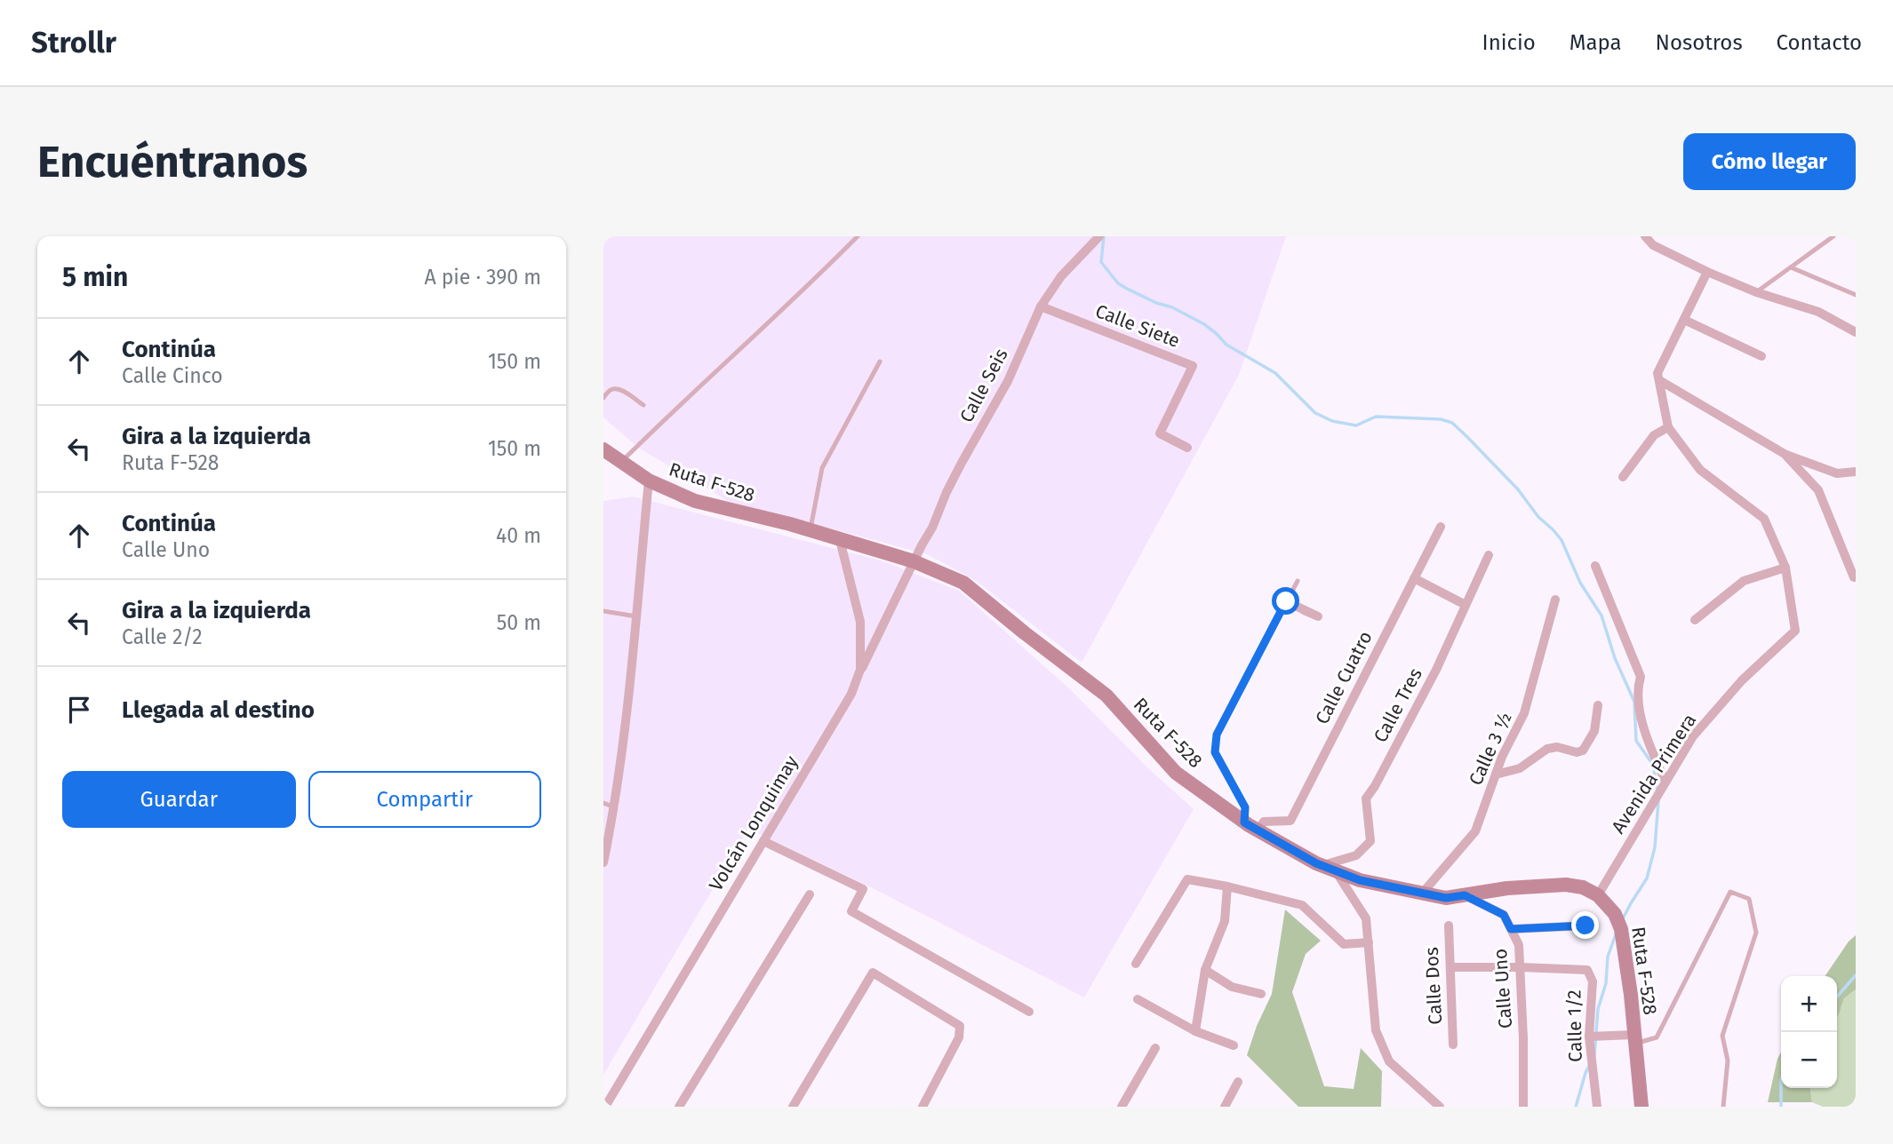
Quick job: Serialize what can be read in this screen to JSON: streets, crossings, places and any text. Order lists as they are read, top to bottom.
{
  "streets": {
    "main road": ["Ruta F-528"],
    "street": [
      "Calle Siete",
      "Calle Seis",
      "Calle Cuatro",
      "Calle Tres",
      "Calle 3 ½",
      "Avenida Primera",
      "Volcán Lonquimay",
      "Calle Dos",
      "Calle Uno",
      "Calle 1/2"
    ]
  },
  "crossings": [
    ["Calle Siete", "Calle Seis"],
    ["Calle Seis", "Ruta F-528"],
    ["Calle Seis", "Volcán Lonquimay"],
    ["Ruta F-528", "Calle Cuatro"],
    ["Ruta F-528", "Calle Tres"],
    ["Ruta F-528", "Calle 3 ½"],
    ["Ruta F-528", "Avenida Primera"],
    ["Ruta F-528", "Volcán Lonquimay"],
    ["Ruta F-528", "Calle Uno"],
    ["Calle Dos", "Calle 1/2"],
    ["Calle Uno", "Calle 1/2"]
  ],
  "page": {
    "header": "Strollr",
    "nav": [
      "Inicio",
      "Mapa",
      "Nosotros",
      "Contacto"
    ],
    "buttons": [
      "Cómo llegar",
      ["Guardar", "Compartir"]
    ],
    "title": "Encuéntranos",
    "heading": ["5 min", "A pie · 390 m"],
    "list": [
      ["Continúa", "Calle Cinco", "150 m"],
      ["Gira a la izquierda", "Ruta F-528", "150 m"],
      ["Continúa", "Calle Uno", "40 m"],
      ["Gira a la izquierda", "Calle 2/2", "50 m"],
      "Llegada al destino"
    ],
    "map_buttons": ["+", "−"]
  }
}
